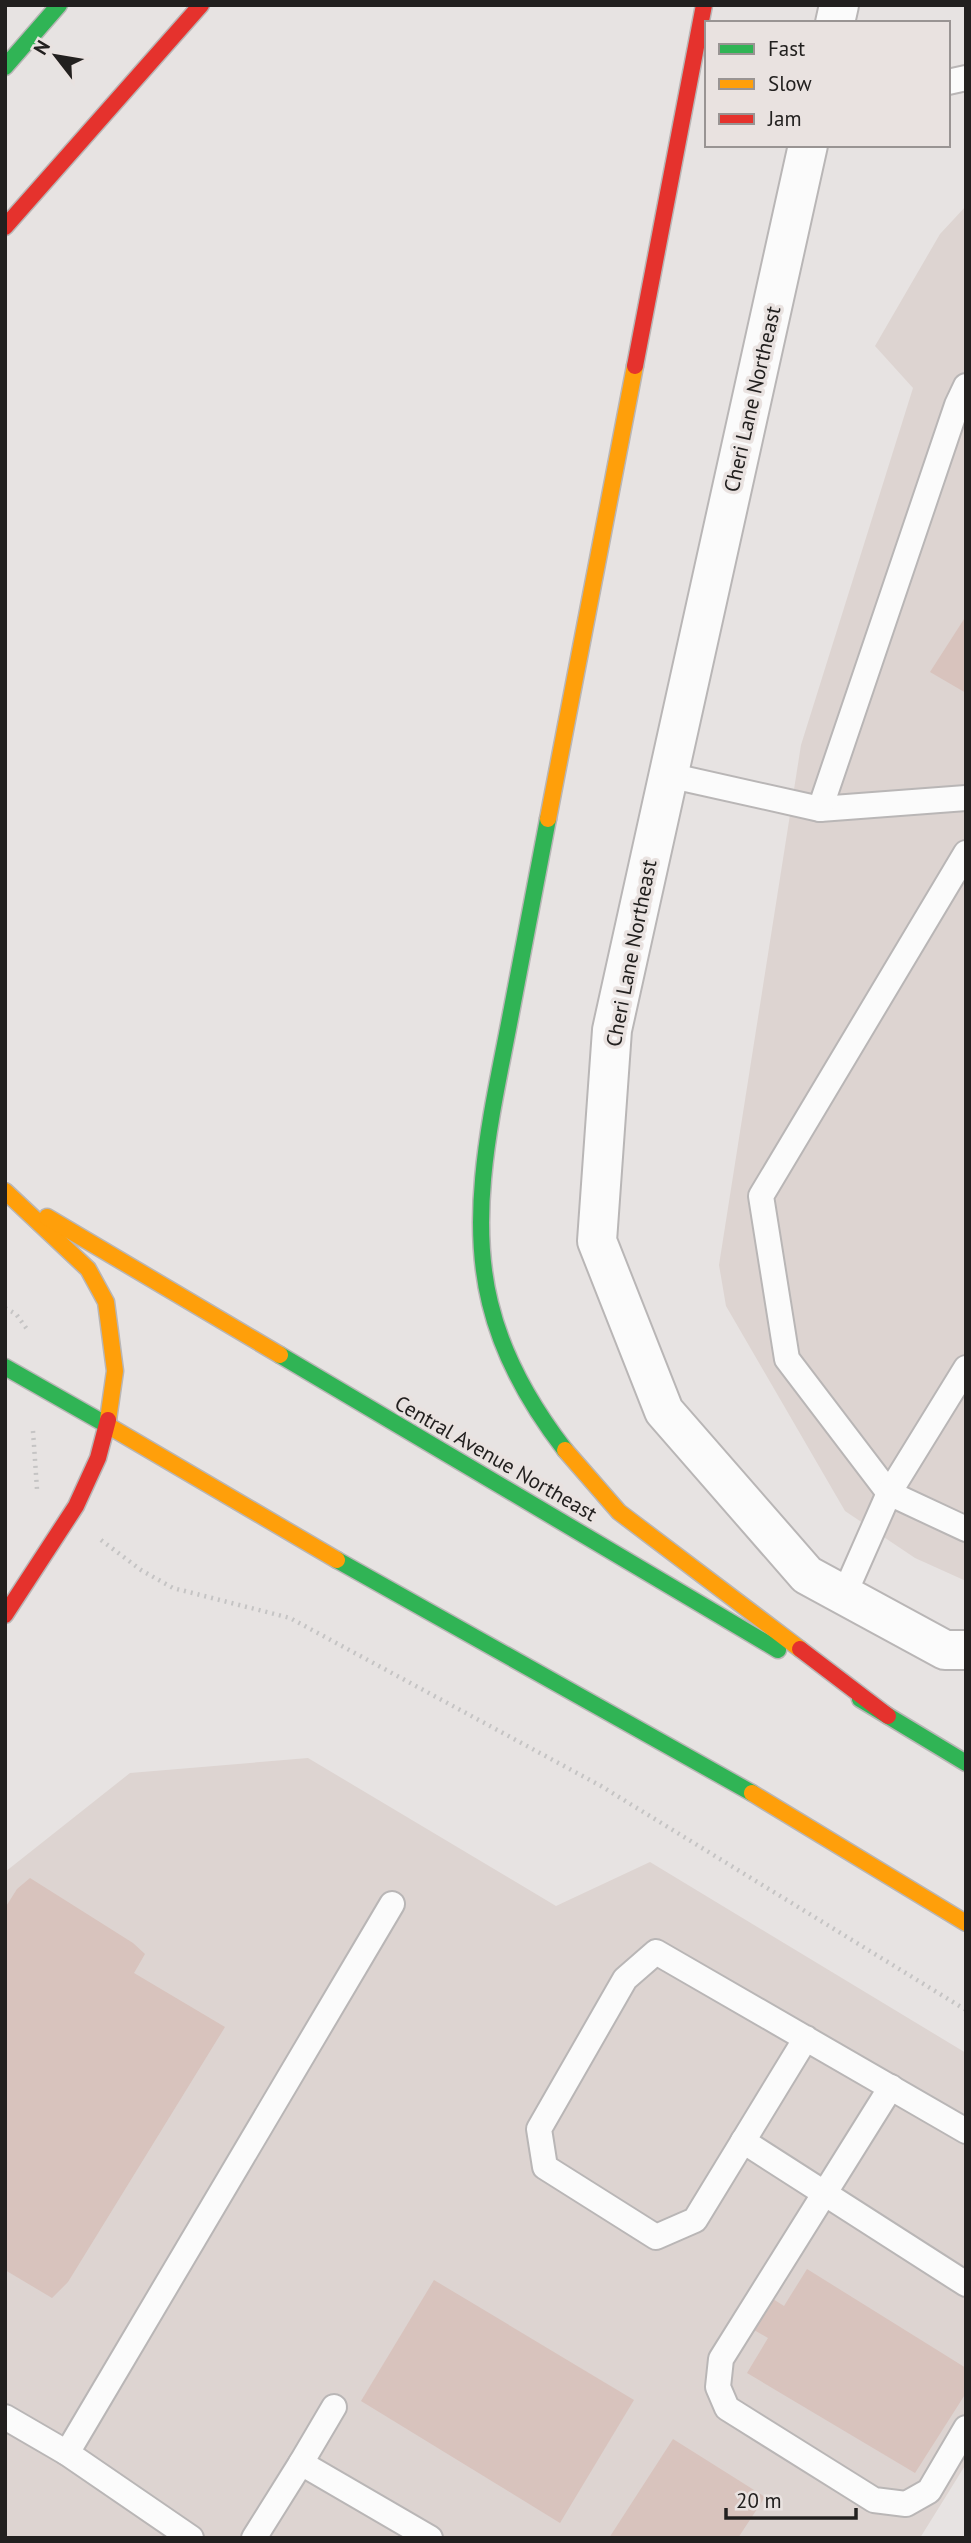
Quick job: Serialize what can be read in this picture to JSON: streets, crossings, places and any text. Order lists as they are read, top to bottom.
{
  "streets": {
    "main road": ["Central Avenue Northeast"],
    "street": ["Cheri Lane Northeast"]
  },
  "legend": ["Fast", "Slow", "Jam"],
  "scale_bar": "20 m",
  "north": "top left"
}
